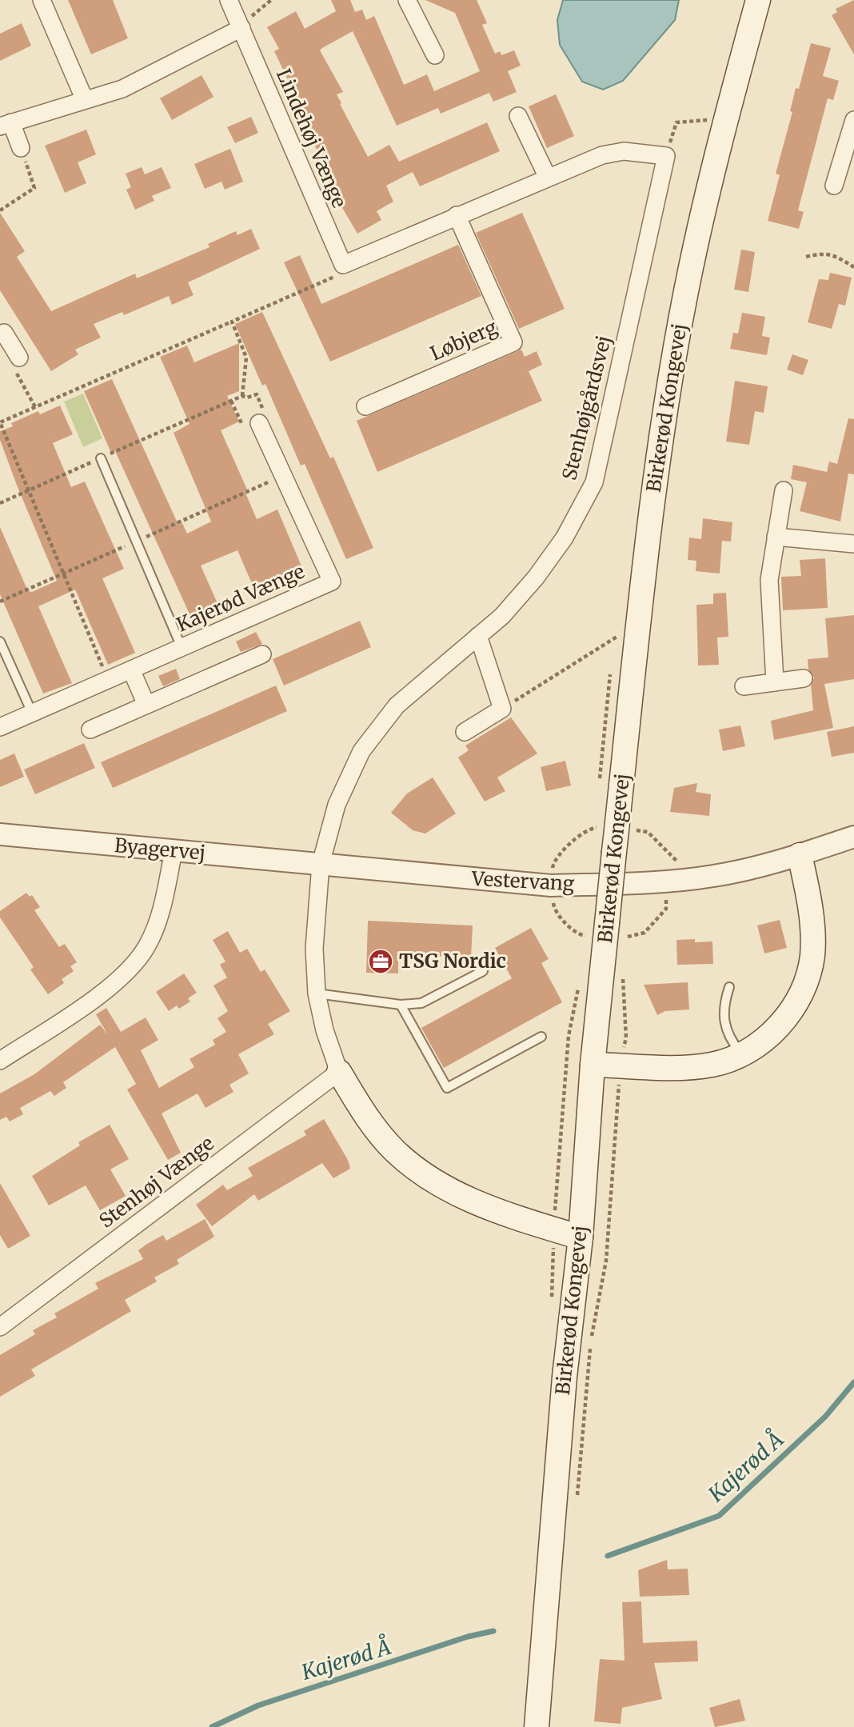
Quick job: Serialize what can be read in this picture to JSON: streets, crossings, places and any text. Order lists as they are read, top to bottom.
{
  "streets": {
    "main road": ["Birkerød Kongevej"],
    "street": [
      "Lindehøj Vænge",
      "Løbjerg",
      "Stenhøjgårdsvej",
      "Kajerød Vænge",
      "Byagervej",
      "Vestervang",
      "Stenhøj Vænge"
    ]
  },
  "crossings": [
    ["Stenhøjgårdsvej", "Byagervej"],
    ["Stenhøjgårdsvej", "Vestervang"],
    ["Stenhøjgårdsvej", "Stenhøj Vænge"],
    ["Byagervej", "Vestervang"]
  ],
  "water": ["Kajerød Å"],
  "places": {
    "office": ["TSG Nordic"]
  }
}
